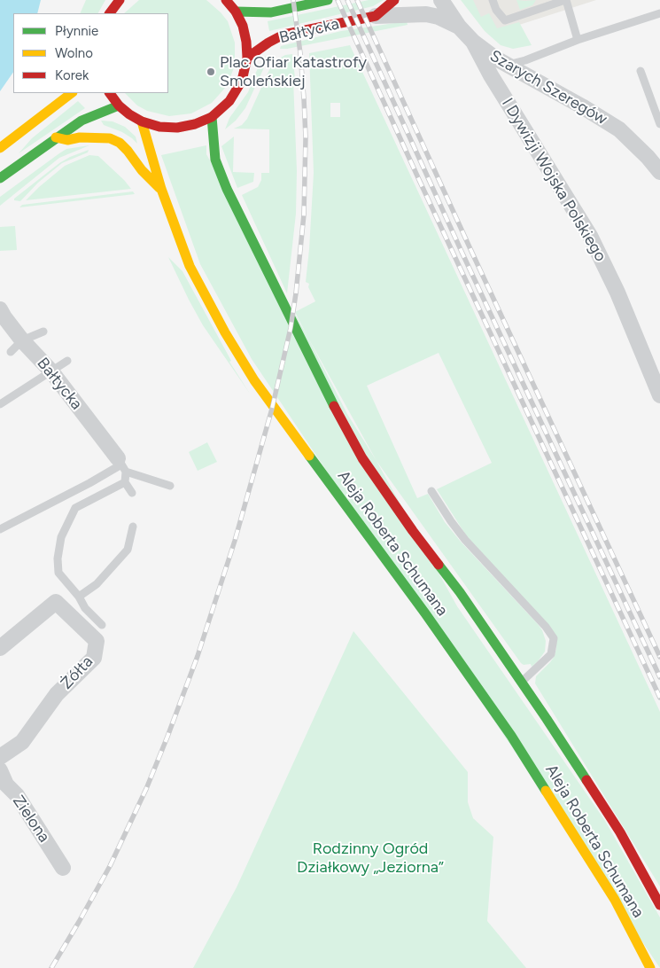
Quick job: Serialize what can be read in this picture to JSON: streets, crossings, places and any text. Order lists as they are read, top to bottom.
{
  "streets": {
    "main road": ["Bałtycka", "Aleja Roberta Schumana"],
    "street": [
      "Szarych Szeregów",
      "I Dywizji Wojska Polskiego",
      "Żółta",
      "Zielona"
    ]
  },
  "crossings": [
    ["Bałtycka", "Szarych Szeregów"],
    ["Szarych Szeregów", "I Dywizji Wojska Polskiego"]
  ],
  "parks": ["Rodzinny Ogród Działkowy „Jeziorna”"],
  "places": ["Plac Ofiar Katastrofy Smoleńskiej"],
  "legend": ["Płynnie", "Wolno", "Korek"]
}
